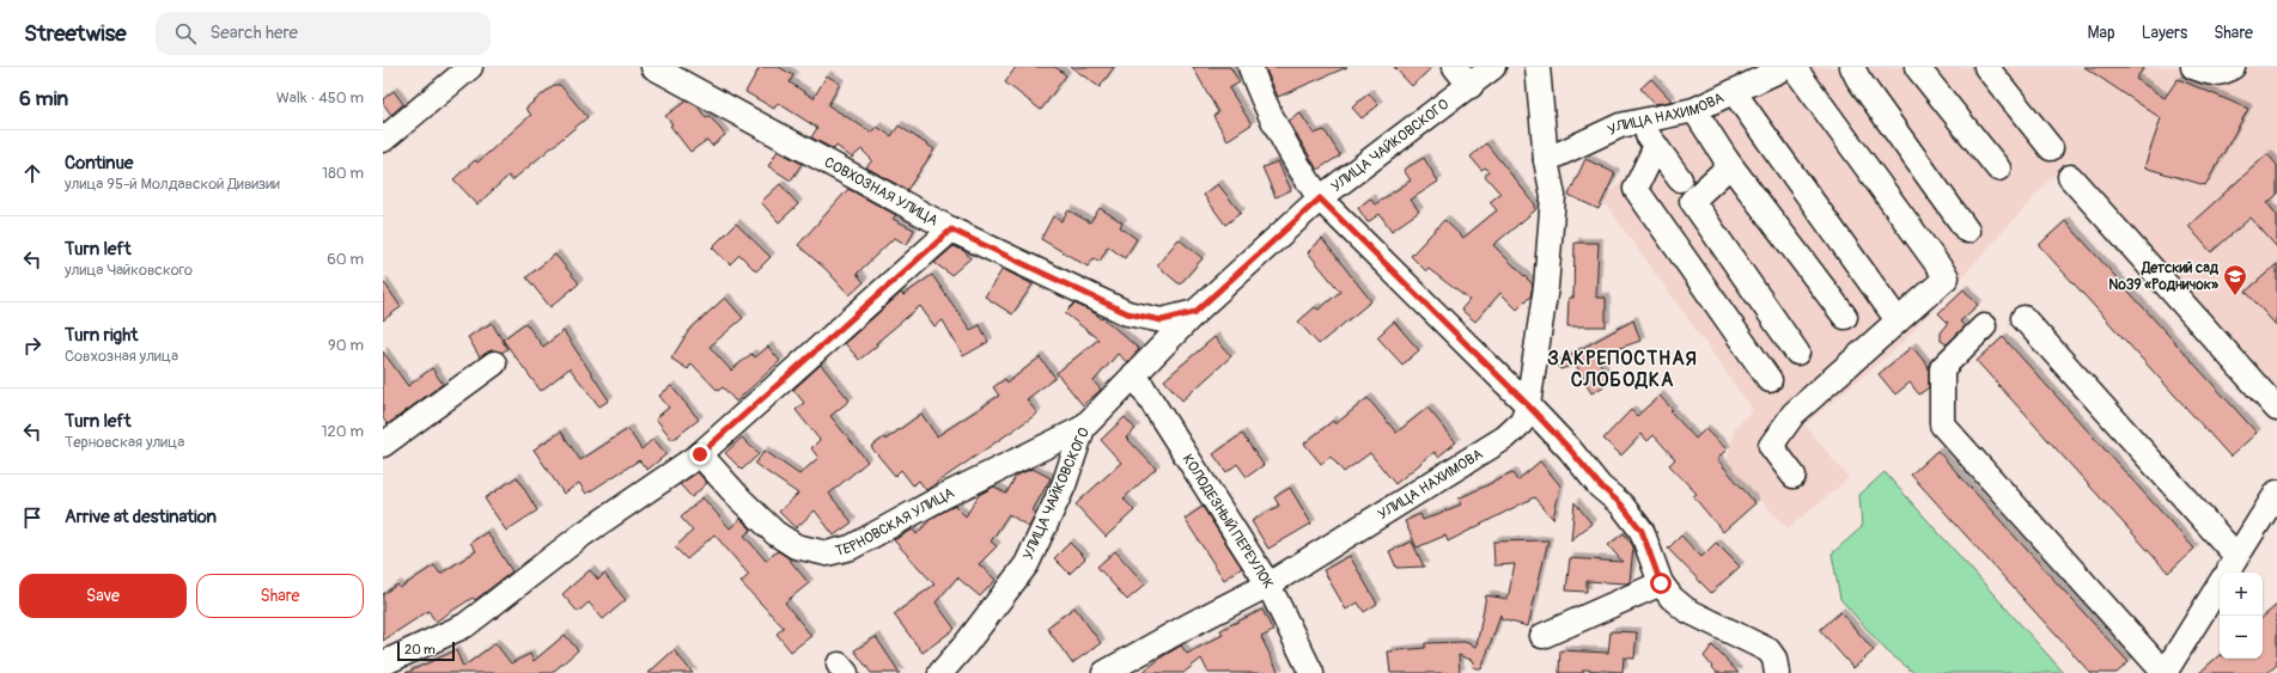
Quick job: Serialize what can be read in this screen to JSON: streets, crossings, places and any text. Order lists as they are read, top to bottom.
{
  "streets": {
    "street": [
      "УЛИЦА НАХИМОВА",
      "УЛИЦА ЧАЙКОВСКОГО",
      "СОВХОЗНАЯ УЛИЦА",
      "ТЕРНОВСКАЯ УЛИЦА",
      "КОЛОДЕЗНЫЙ ПЕРЕУЛОК"
    ]
  },
  "crossings": [
    ["УЛИЦА НАХИМОВА", "КОЛОДЕЗНЫЙ ПЕРЕУЛОК"],
    ["УЛИЦА ЧАЙКОВСКОГО", "СОВХОЗНАЯ УЛИЦА"],
    ["УЛИЦА ЧАЙКОВСКОГО", "ТЕРНОВСКАЯ УЛИЦА"],
    ["УЛИЦА ЧАЙКОВСКОГО", "КОЛОДЕЗНЫЙ ПЕРЕУЛОК"]
  ],
  "districts": ["ЗАКРЕПОСТНАЯ СЛОБОДКА"],
  "places": {
    "school or university": ["Детский сад №39 «Родничок»"]
  },
  "scale_bar": "20 m",
  "page": {
    "header": "Streetwise",
    "search": "Search here",
    "nav": ["Map", "Layers", "Share"],
    "heading": ["6 min", "Walk · 450 m"],
    "list": [
      ["Continue", "улица 95-й Молдавской Дивизии", "180 m"],
      ["Turn left", "улица Чайковского", "60 m"],
      ["Turn right", "Совхозная улица", "90 m"],
      ["Turn left", "Терновская улица", "120 m"],
      "Arrive at destination"
    ],
    "buttons": ["Save", "Share"],
    "map_buttons": ["+", "−"],
    "scale": "20 m"
  }
}
